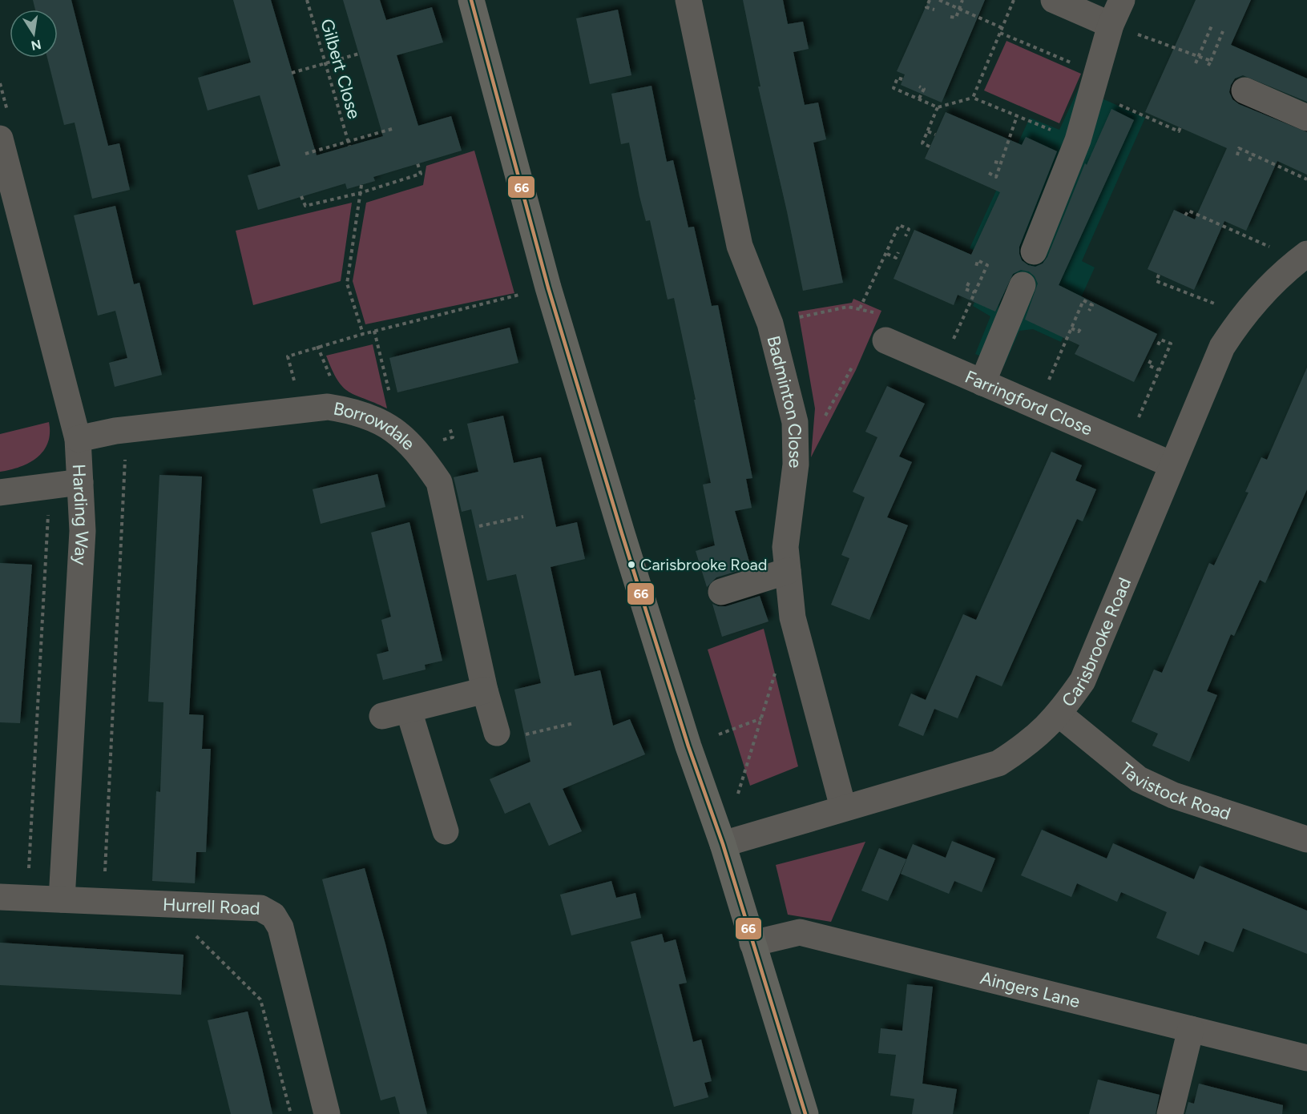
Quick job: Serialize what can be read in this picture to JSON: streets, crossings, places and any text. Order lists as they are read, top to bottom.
{
  "streets": {
    "street": [
      "Badminton Close",
      "Farringford Close",
      "Borrowdale",
      "Harding Way",
      "Carisbrooke Road",
      "Tavistock Road",
      "Hurrell Road",
      "Aingers Lane"
    ],
    "path": ["Gilbert Close"]
  },
  "crossings": [
    ["Badminton Close", "Carisbrooke Road"],
    ["Farringford Close", "Carisbrooke Road"],
    ["Borrowdale", "Harding Way"],
    ["Harding Way", "Hurrell Road"],
    ["Carisbrooke Road", "Tavistock Road"]
  ],
  "places": ["Carisbrooke Road"],
  "lines": ["transit line 66"],
  "north": "bottom"
}
